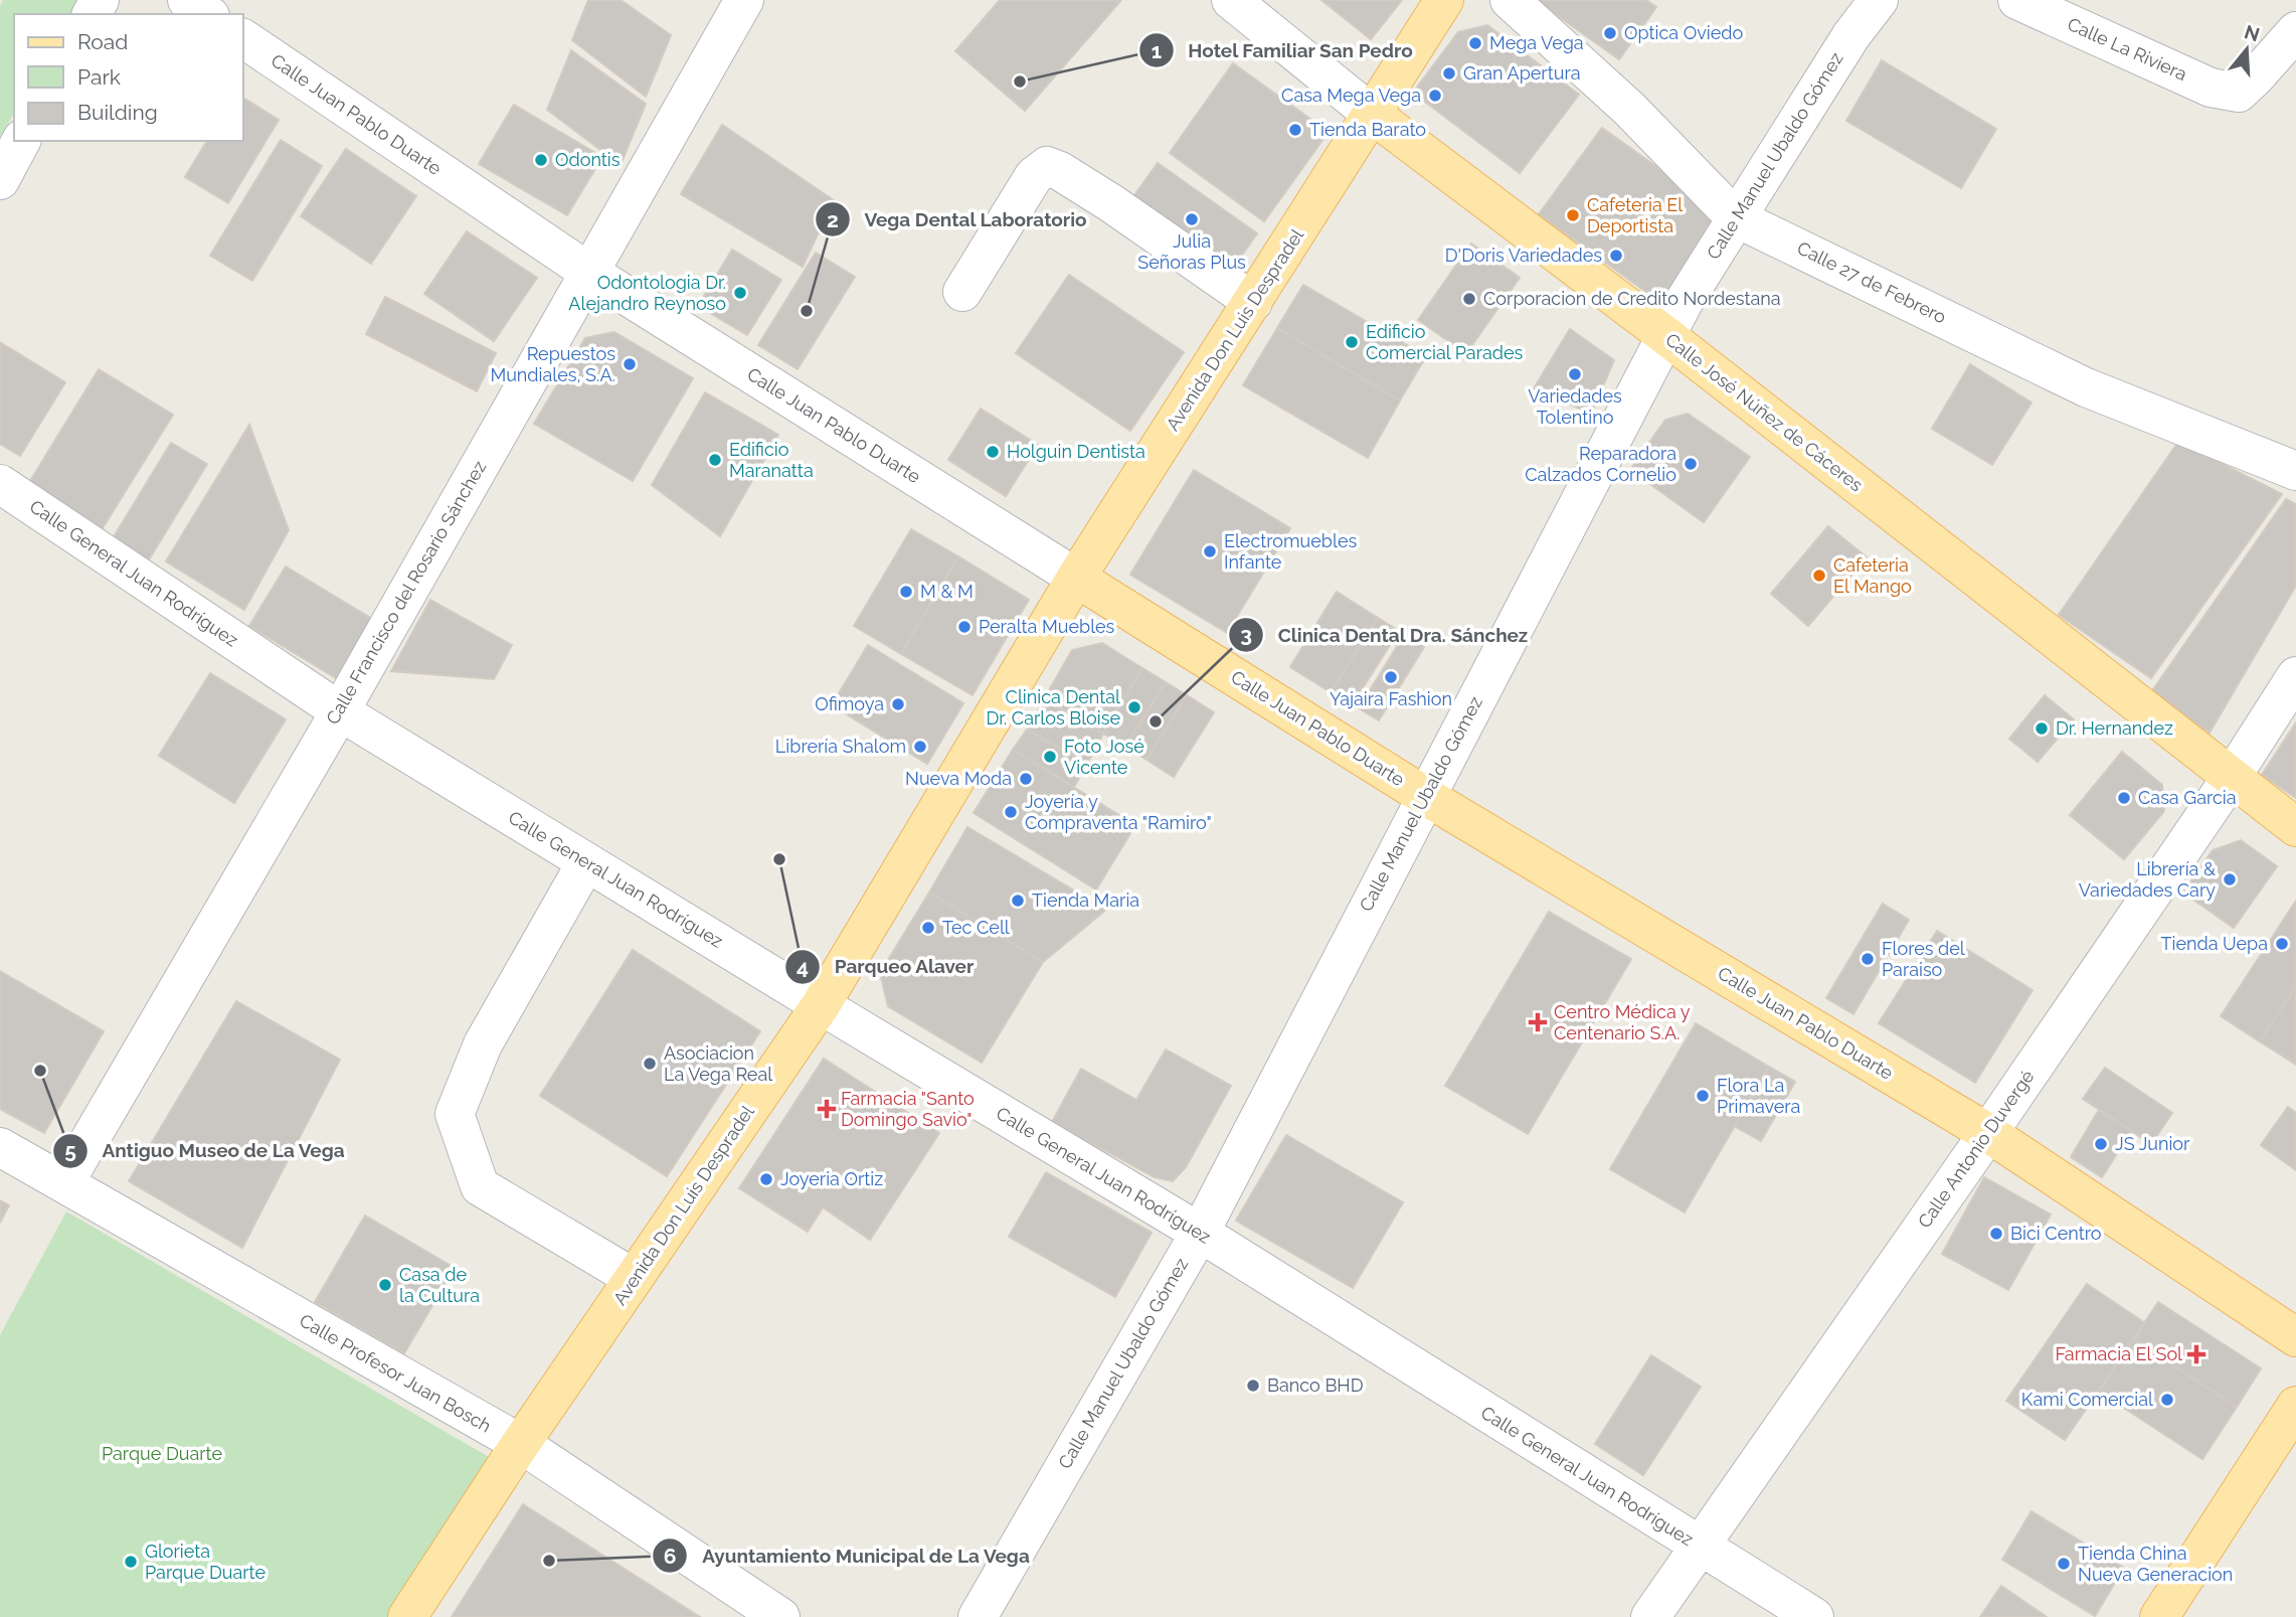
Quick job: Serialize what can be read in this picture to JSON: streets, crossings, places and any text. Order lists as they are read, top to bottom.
{
  "streets": {
    "main road": ["Calle Juan Pablo Duarte", "Avenida Don Luis Despradel", "Calle José Núñez de Cáceres"],
    "street": [
      "Calle La Riviera",
      "Calle Manuel Ubaldo Gómez",
      "Calle 27 de Febrero",
      "Calle General Juan Rodríguez",
      "Calle Francisco del Rosario Sánchez",
      "Calle Antonio Duvergé",
      "Calle Profesor Juan Bosch"
    ]
  },
  "crossings": [
    ["Calle Juan Pablo Duarte", "Calle Manuel Ubaldo Gómez"],
    ["Calle Juan Pablo Duarte", "Avenida Don Luis Despradel"],
    ["Calle Juan Pablo Duarte", "Calle Francisco del Rosario Sánchez"],
    ["Calle Juan Pablo Duarte", "Calle Antonio Duvergé"],
    ["Calle Manuel Ubaldo Gómez", "Calle 27 de Febrero"],
    ["Calle Manuel Ubaldo Gómez", "Calle José Núñez de Cáceres"],
    ["Calle Manuel Ubaldo Gómez", "Calle General Juan Rodríguez"],
    ["Avenida Don Luis Despradel", "Calle José Núñez de Cáceres"],
    ["Avenida Don Luis Despradel", "Calle General Juan Rodríguez"],
    ["Avenida Don Luis Despradel", "Calle Profesor Juan Bosch"],
    ["Calle José Núñez de Cáceres", "Calle Antonio Duvergé"],
    ["Calle General Juan Rodríguez", "Calle Francisco del Rosario Sánchez"],
    ["Calle General Juan Rodríguez", "Calle Antonio Duvergé"],
    ["Calle Francisco del Rosario Sánchez", "Calle Profesor Juan Bosch"]
  ],
  "parks": ["Parque Duarte"],
  "places": {
    "other": [
      "Optica Oviedo",
      "Mega Vega",
      "Gran Apertura",
      "Hotel Familiar San Pedro",
      "Casa Mega Vega",
      "Tienda Barato",
      "Odontis",
      "Cafeteria El Deportista",
      "Julia Señoras Plus",
      "D'Doris Variedades",
      "Odontologia Dr. Alejandro Reynoso",
      "Corporacion de Credito Nordestana",
      "Vega Dental Laboratorio",
      "Edificio Comercial Parades",
      "Repuestos Mundiales, S.A.",
      "Variedades Tolentino",
      "Holguin Dentista",
      "Edificio Maranatta",
      "Reparadora Calzados Cornelio",
      "Electromuebles Infante",
      "Cafeteria El Mango",
      "M & M",
      "Peralta Muebles",
      "Yajaira Fashion",
      "Ofimoya",
      "Clinica Dental Dr. Carlos Bloise",
      "Clinica Dental Dra. Sánchez",
      "Dr. Hernandez",
      "Librería Shalom",
      "Foto José Vicente",
      "Nueva Moda",
      "Casa Garcia",
      "Joyería y Compraventa \"Ramiro\"",
      "Parqueo Alaver",
      "Librería & Variedades Cary",
      "Tienda Maria",
      "Tec Cell",
      "Tienda Uepa",
      "Flores del Paraiso",
      "Asociacion La Vega Real",
      "Antiguo Museo de La Vega",
      "Flora La Primavera",
      "JS Junior",
      "Joyeria Ortiz",
      "Bici Centro",
      "Casa de la Cultura",
      "Banco BHD",
      "Kami Comercial",
      "Ayuntamiento Municipal de La Vega",
      "Glorieta Parque Duarte",
      "Tienda China Nueva Generacion"
    ],
    "health": ["Centro Médica y Centenario S.A.", "Farmacia \"Santo Domingo Savio\"", "Farmacia El Sol"]
  },
  "legend": ["Road", "Park", "Building"],
  "north": "top"
}
